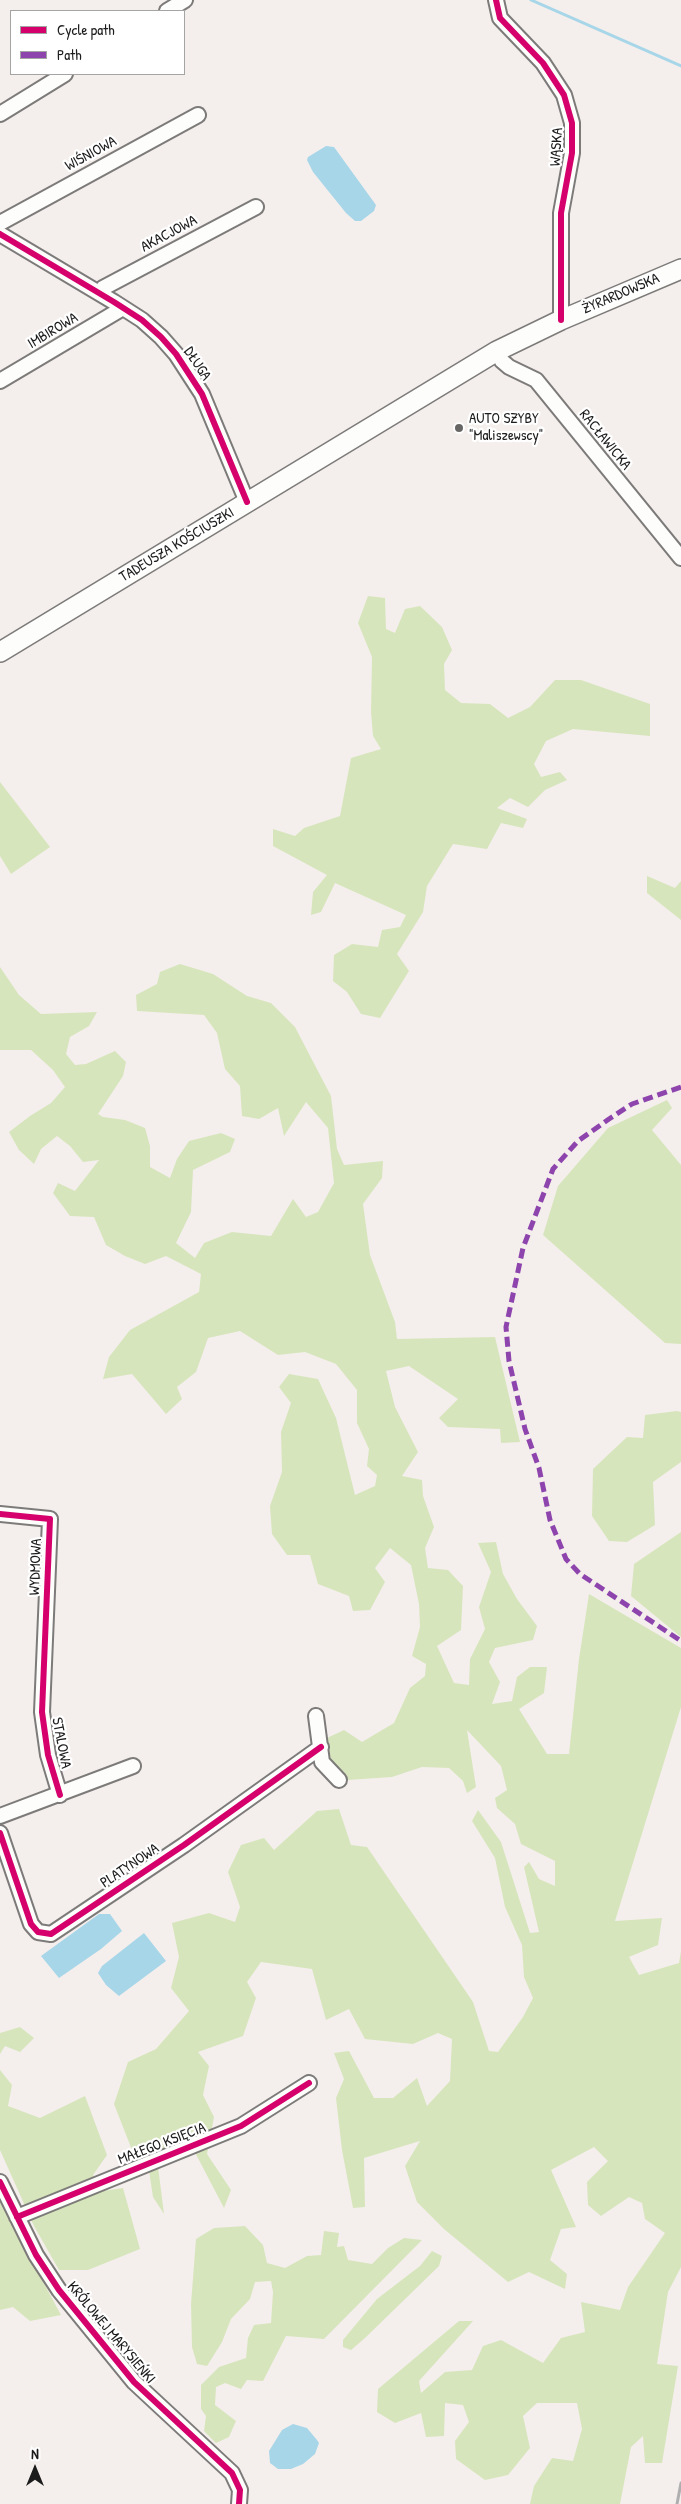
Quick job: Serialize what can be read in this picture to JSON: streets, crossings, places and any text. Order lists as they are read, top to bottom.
{
  "streets": {
    "main road": ["ŻYRARDOWSKA", "TADEUSZA KOŚCIUSZKI"],
    "street": [
      "WĄSKA",
      "WIŚNIOWA",
      "AKACJOWA",
      "IMBIROWA",
      "DŁUGA",
      "RACŁAWICKA",
      "WYDMOWA",
      "STALOWA",
      "PLATYNOWA",
      "MAŁEGO KSIĘCIA",
      "KRÓLOWEJ MARYSIEŃKI"
    ]
  },
  "crossings": [
    ["WĄSKA", "ŻYRARDOWSKA"],
    ["AKACJOWA", "DŁUGA"],
    ["ŻYRARDOWSKA", "RACŁAWICKA"],
    ["ŻYRARDOWSKA", "TADEUSZA KOŚCIUSZKI"],
    ["IMBIROWA", "DŁUGA"],
    ["DŁUGA", "TADEUSZA KOŚCIUSZKI"],
    ["RACŁAWICKA", "TADEUSZA KOŚCIUSZKI"],
    ["WYDMOWA", "STALOWA"],
    ["MAŁEGO KSIĘCIA", "KRÓLOWEJ MARYSIEŃKI"]
  ],
  "places": ["AUTO SZYBY \"Maliszewscy\""],
  "legend": ["Cycle path", "Path"],
  "north": "top"
}
